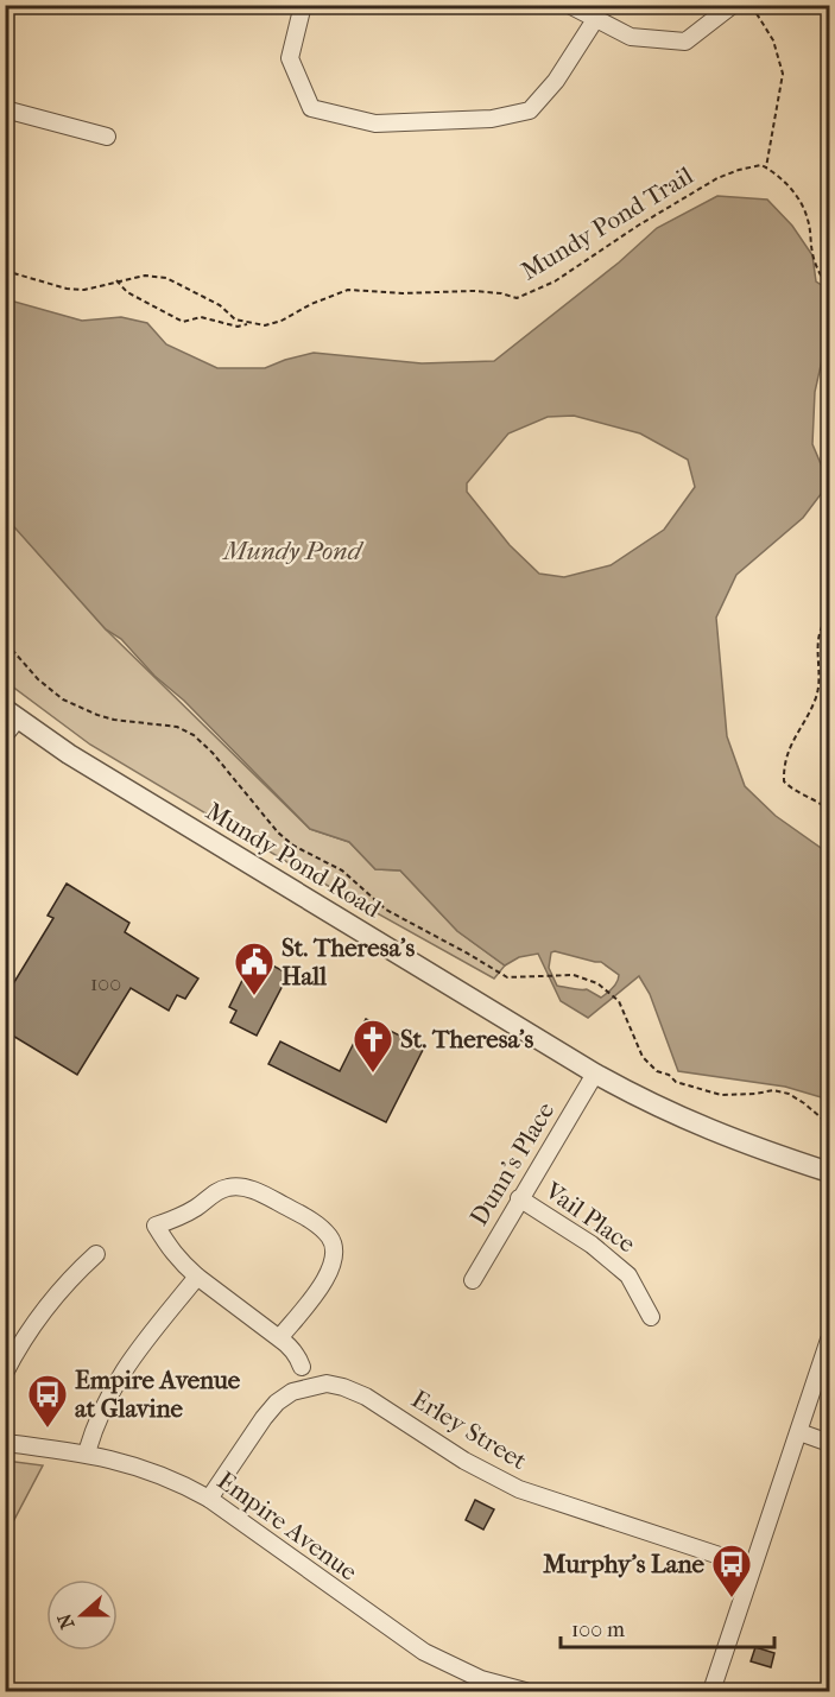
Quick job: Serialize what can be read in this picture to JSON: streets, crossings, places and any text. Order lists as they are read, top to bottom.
{
  "streets": {
    "street": [
      "Mundy Pond Road",
      "Dunn's Place",
      "Vail Place",
      "Erley Street",
      "Empire Avenue"
    ],
    "path": ["Mundy Pond Trail"]
  },
  "crossings": [
    ["Mundy Pond Road", "Dunn's Place"],
    ["Dunn's Place", "Vail Place"],
    ["Erley Street", "Empire Avenue"]
  ],
  "water": ["Mundy Pond"],
  "places": {
    "public building": ["St. Theresa's Hall"],
    "church": ["St. Theresa's"],
    "bus stop": ["Empire Avenue at Glavine", "Murphy's Lane"]
  },
  "house_numbers": ["100"],
  "scale_bar": "100 m",
  "north": "left"
}
